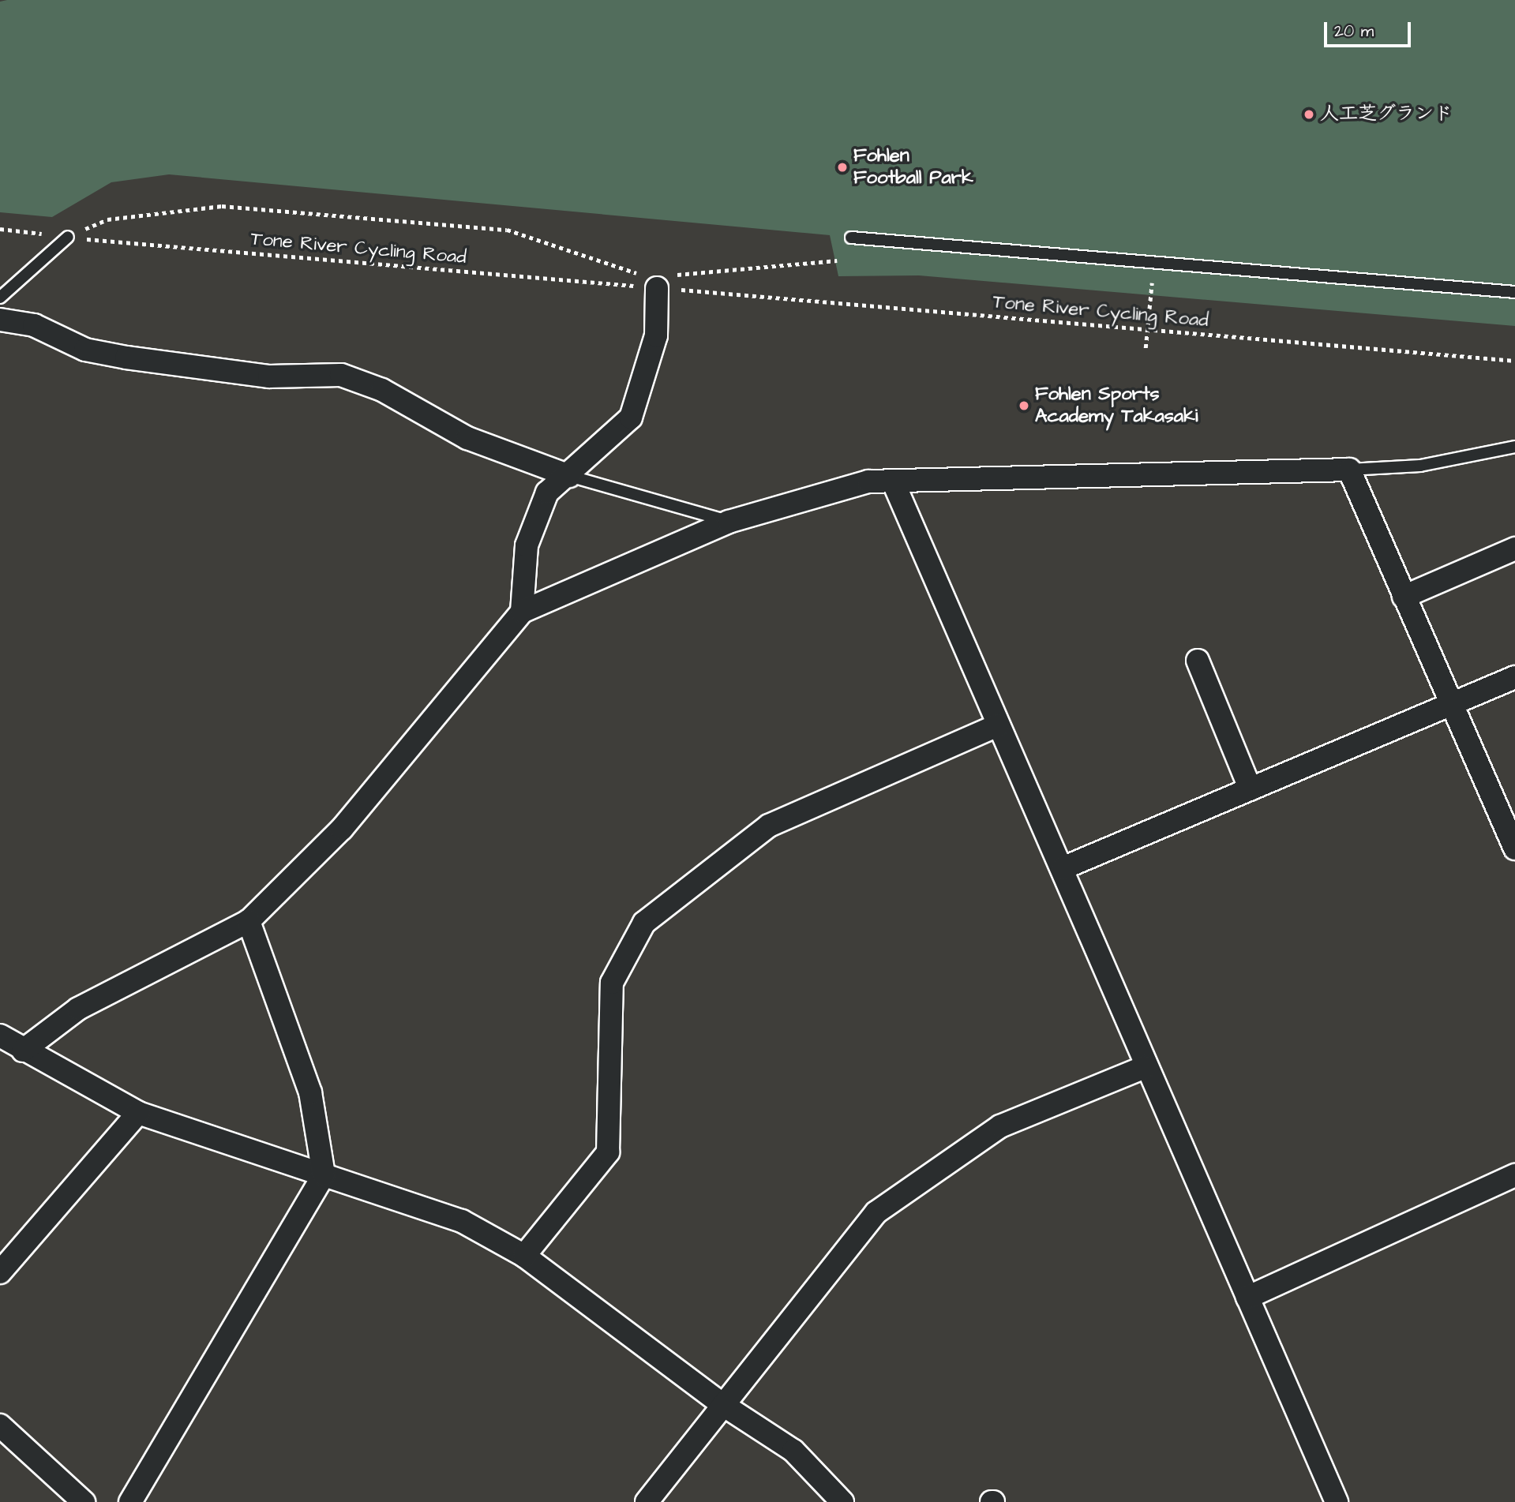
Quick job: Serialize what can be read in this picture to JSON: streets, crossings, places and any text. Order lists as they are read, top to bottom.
{
  "streets": {
    "path": ["Tone River Cycling Road"]
  },
  "places": ["人工芝グランド", "Fohlen Football Park", "Fohlen Sports Academy Takasaki"],
  "scale_bar": "20 m"
}
